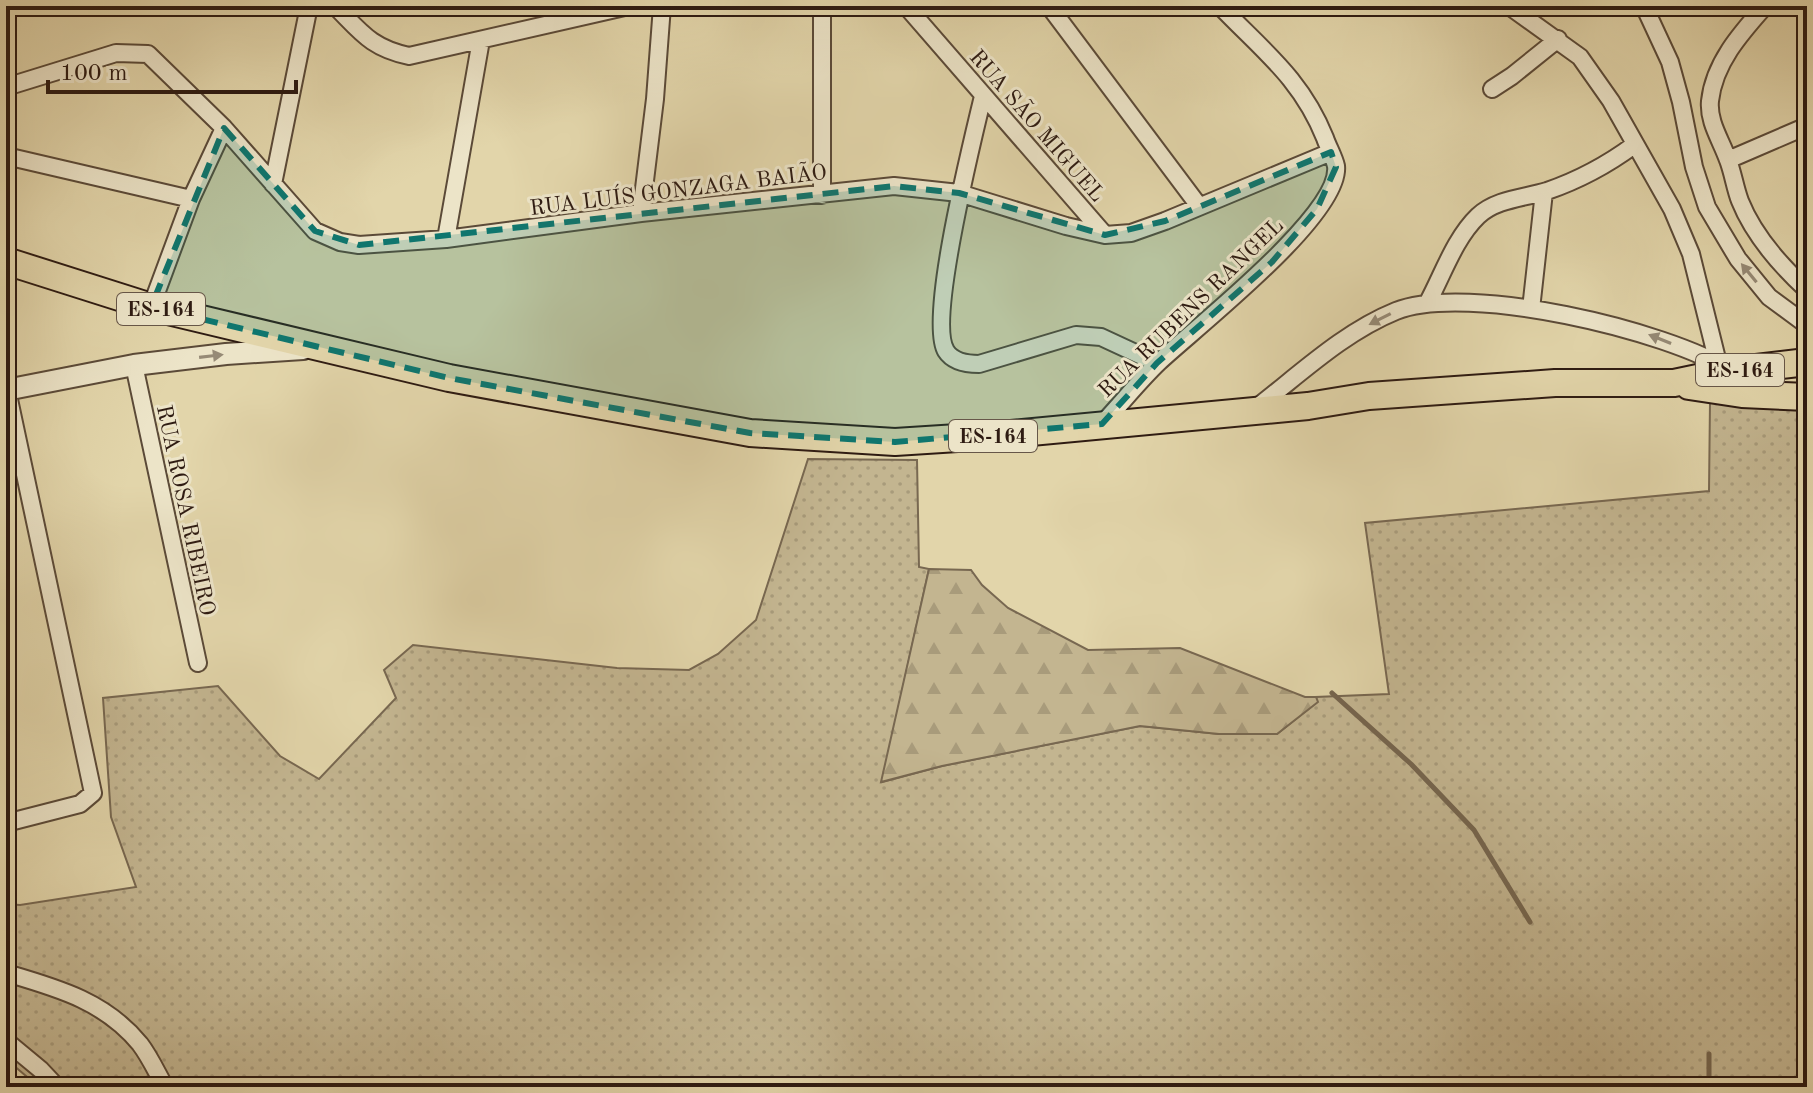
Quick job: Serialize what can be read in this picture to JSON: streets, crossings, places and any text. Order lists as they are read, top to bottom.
{
  "streets": {
    "highway": ["ES-164"],
    "street": [
      "RUA SÃO MIGUEL",
      "RUA LUÍS GONZAGA BAIÃO",
      "RUA RUBENS RANGEL",
      "RUA ROSA RIBEIRO"
    ]
  },
  "crossings": [
    ["RUA SÃO MIGUEL", "RUA LUÍS GONZAGA BAIÃO"],
    ["RUA RUBENS RANGEL", "ES-164"]
  ],
  "scale_bar": "100 m"
}
